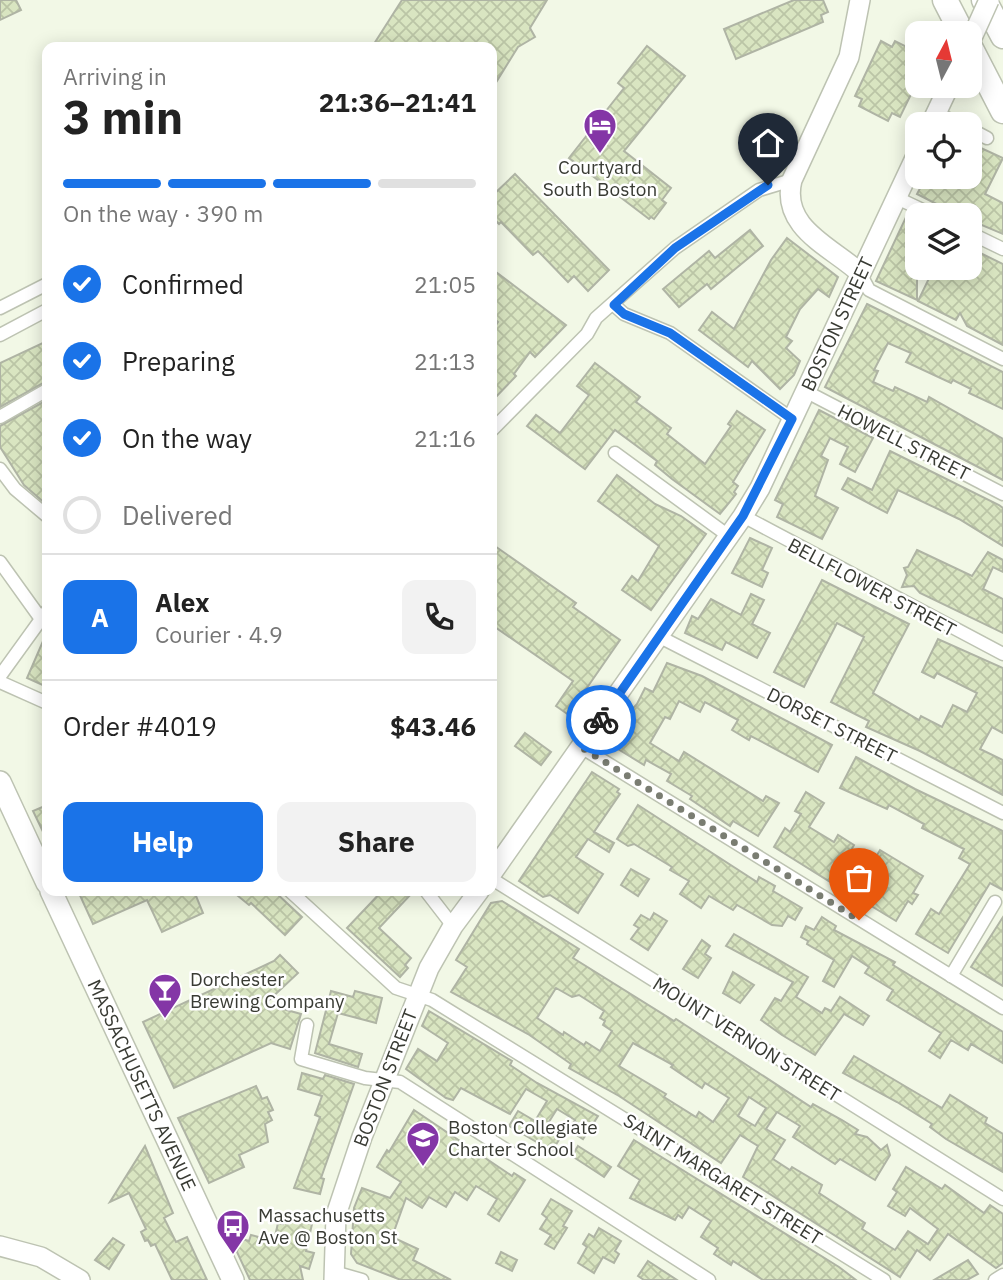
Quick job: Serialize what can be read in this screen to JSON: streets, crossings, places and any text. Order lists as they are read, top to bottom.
{
  "streets": {
    "main road": ["BOSTON STREET", "MASSACHUSETTS AVENUE"],
    "street": [
      "HOWELL STREET",
      "BELLFLOWER STREET",
      "DORSET STREET",
      "MOUNT VERNON STREET",
      "SAINT MARGARET STREET"
    ]
  },
  "crossings": [
    ["BOSTON STREET", "HOWELL STREET"],
    ["BOSTON STREET", "BELLFLOWER STREET"],
    ["BOSTON STREET", "DORSET STREET"],
    ["BOSTON STREET", "SAINT MARGARET STREET"]
  ],
  "places": {
    "hotel": ["Courtyard South Boston"],
    "bar": ["Dorchester Brewing Company"],
    "school or university": ["Boston Collegiate Charter School"],
    "bus stop": ["Massachusetts Ave @ Boston St"]
  },
  "north": "top",
  "page": {
    "heading": ["3 min", "Arriving in", "21:36–21:41"],
    "panel": [
      "Alex",
      "Courier · 4.9",
      "Order #4019",
      "$43.46"
    ],
    "bar": "On the way · 390 m",
    "list": [
      ["Confirmed", "21:05"],
      ["Preparing", "21:13"],
      ["On the way", "21:16"],
      "Delivered"
    ],
    "round": "A",
    "buttons": ["Help", "Share"]
  }
}
